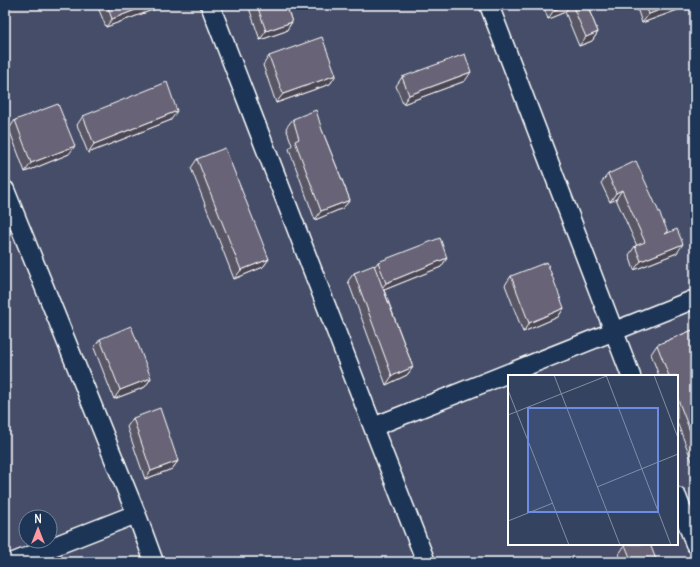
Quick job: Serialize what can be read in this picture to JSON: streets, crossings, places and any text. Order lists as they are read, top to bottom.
{
  "north": "top"
}
